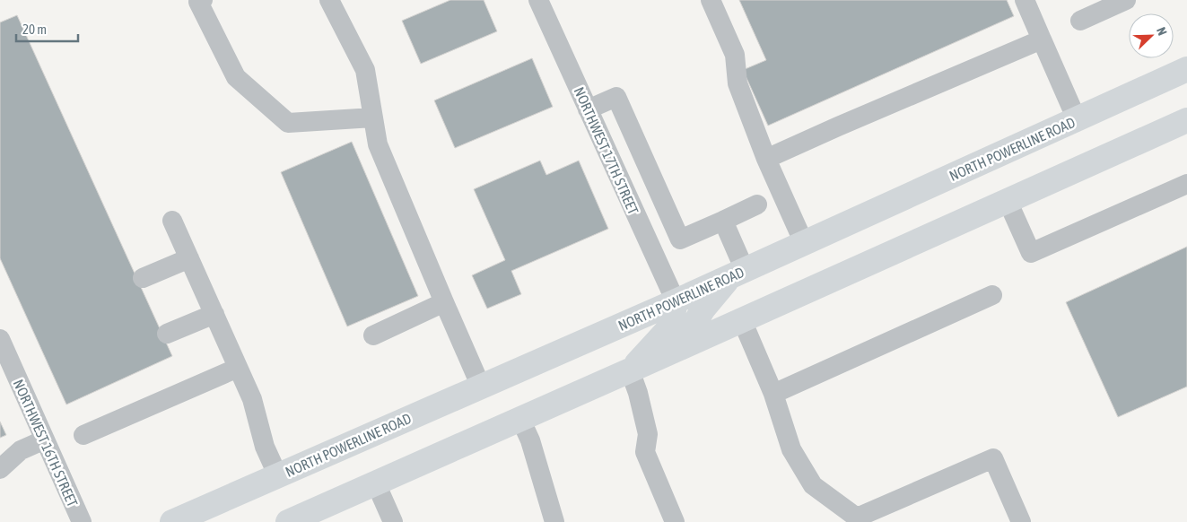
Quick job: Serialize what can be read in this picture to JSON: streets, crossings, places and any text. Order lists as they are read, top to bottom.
{
  "streets": {
    "main road": ["NORTH POWERLINE ROAD"],
    "street": ["NORTHWEST 17TH STREET", "NORTHWEST 16TH STREET"]
  },
  "crossings": [
    ["NORTH POWERLINE ROAD", "NORTHWEST 17TH STREET"]
  ],
  "scale_bar": "20 m",
  "north": "top right"
}
